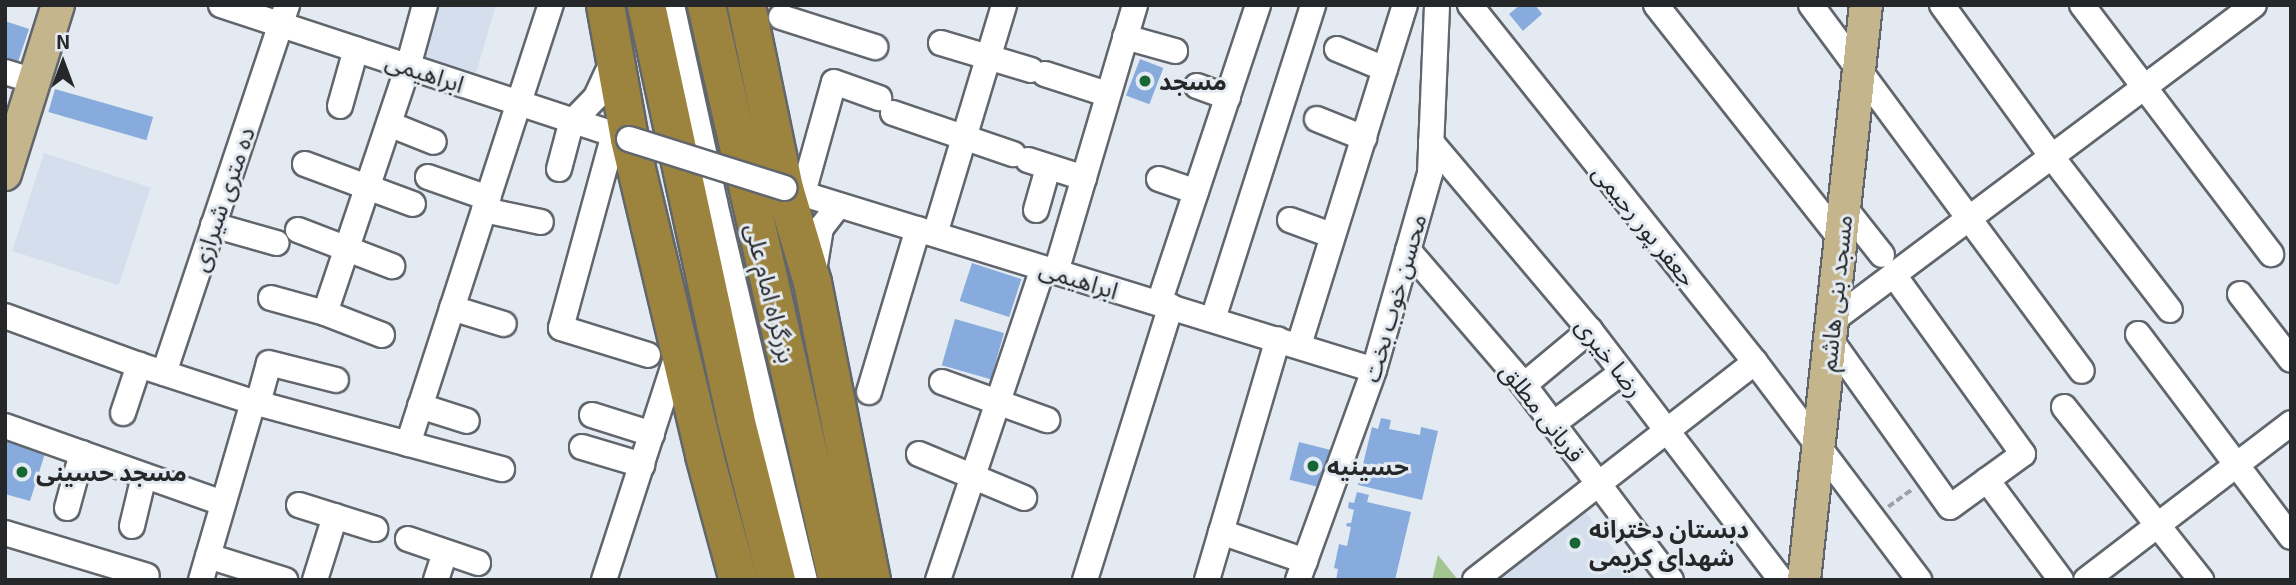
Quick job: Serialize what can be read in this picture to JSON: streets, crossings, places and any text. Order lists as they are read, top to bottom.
{
  "streets": {
    "highway": ["بزرگراه امام علی"],
    "main road": ["مسجد بنی هاشم"],
    "street": [
      "ابراهیمی",
      "ده متری شیرازی",
      "جعفر پور رحیمی",
      "محسن خوب بخت",
      "رضا خیری",
      "قربانی مطلق"
    ]
  },
  "crossings": [
    ["ابراهیمی", "ده متری شیرازی"],
    ["ابراهیمی", "محسن خوب بخت"],
    ["جعفر پور رحیمی", "مسجد بنی هاشم"],
    ["محسن خوب بخت", "رضا خیری"],
    ["محسن خوب بخت", "قربانی مطلق"]
  ],
  "places": [
    "مسجد",
    "حسینیه",
    "مسجد حسینی",
    "دبستان دخترانه شهدای کریمی"
  ],
  "north": "top"
}
